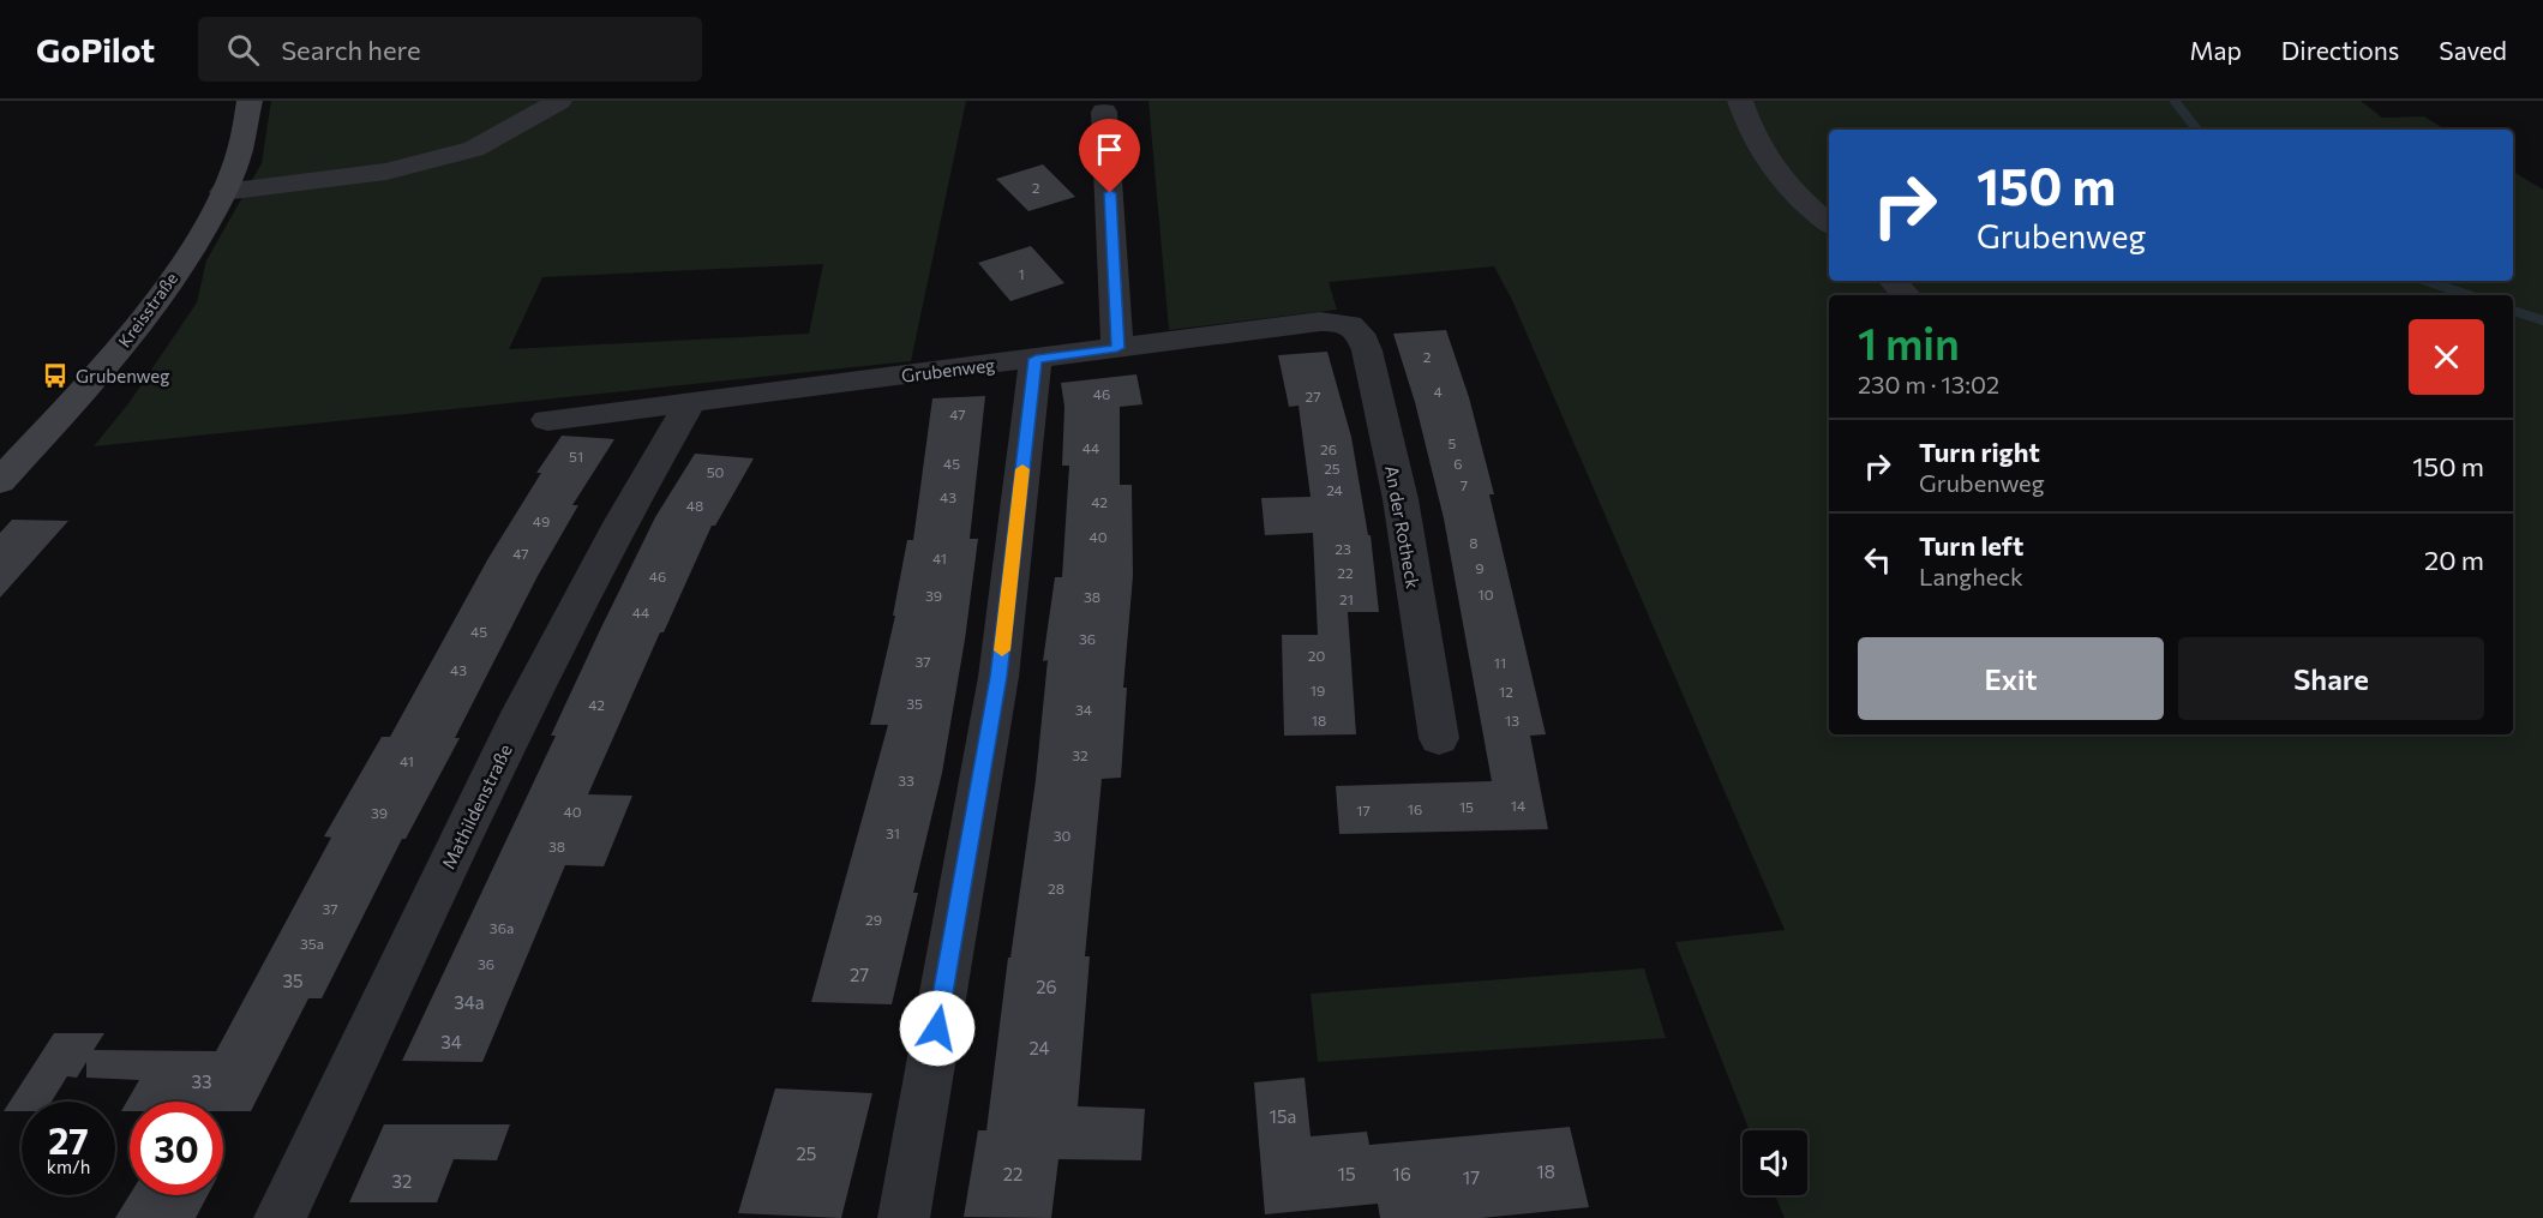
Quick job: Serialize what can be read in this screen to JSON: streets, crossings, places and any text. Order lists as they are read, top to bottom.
{
  "streets": {
    "street": [
      "Kreisstraße",
      "Grubenweg",
      "An der Rotheck",
      "Mathildenstraße"
    ]
  },
  "crossings": [
    ["Grubenweg", "An der Rotheck"],
    ["Grubenweg", "Mathildenstraße"]
  ],
  "places": {
    "bus stop": ["Grubenweg"]
  },
  "house_numbers": [
    "2",
    "1",
    "2",
    "4",
    "46",
    "27",
    "47",
    "5",
    "44",
    "26",
    "51",
    "45",
    "6",
    "25",
    "50",
    "7",
    "24",
    "43",
    "42",
    "48",
    "49",
    "40",
    "8",
    "23",
    "47",
    "41",
    "9",
    "22",
    "46",
    "10",
    "39",
    "38",
    "21",
    "44",
    "45",
    "36",
    "20",
    "37",
    "11",
    "43",
    "19",
    "12",
    "35",
    "42",
    "34",
    "18",
    "13",
    "32",
    "41",
    "33",
    "14",
    "15",
    "16",
    "17",
    "40",
    "39",
    "31",
    "30",
    "38",
    "28",
    "37",
    "29",
    "36a",
    "35a",
    "36",
    "27",
    "35",
    "26",
    "34a",
    "34",
    "24",
    "33",
    "15a",
    "25",
    "18",
    "22",
    "15",
    "16",
    "17",
    "32"
  ],
  "page": {
    "header": "GoPilot",
    "search": "Search here",
    "nav": ["Map", "Directions", "Saved"],
    "turn": ["150 m", "Grubenweg"],
    "heading": ["1 min", "230 m · 13:02"],
    "list": [
      {
        "name": "Turn right",
        "note": "Grubenweg",
        "value": "150 m"
      },
      {
        "name": "Turn left",
        "note": "Langheck",
        "value": "20 m"
      }
    ],
    "buttons": ["Exit", "Share"],
    "speed": "27 km/h",
    "limit": "30"
  }
}
